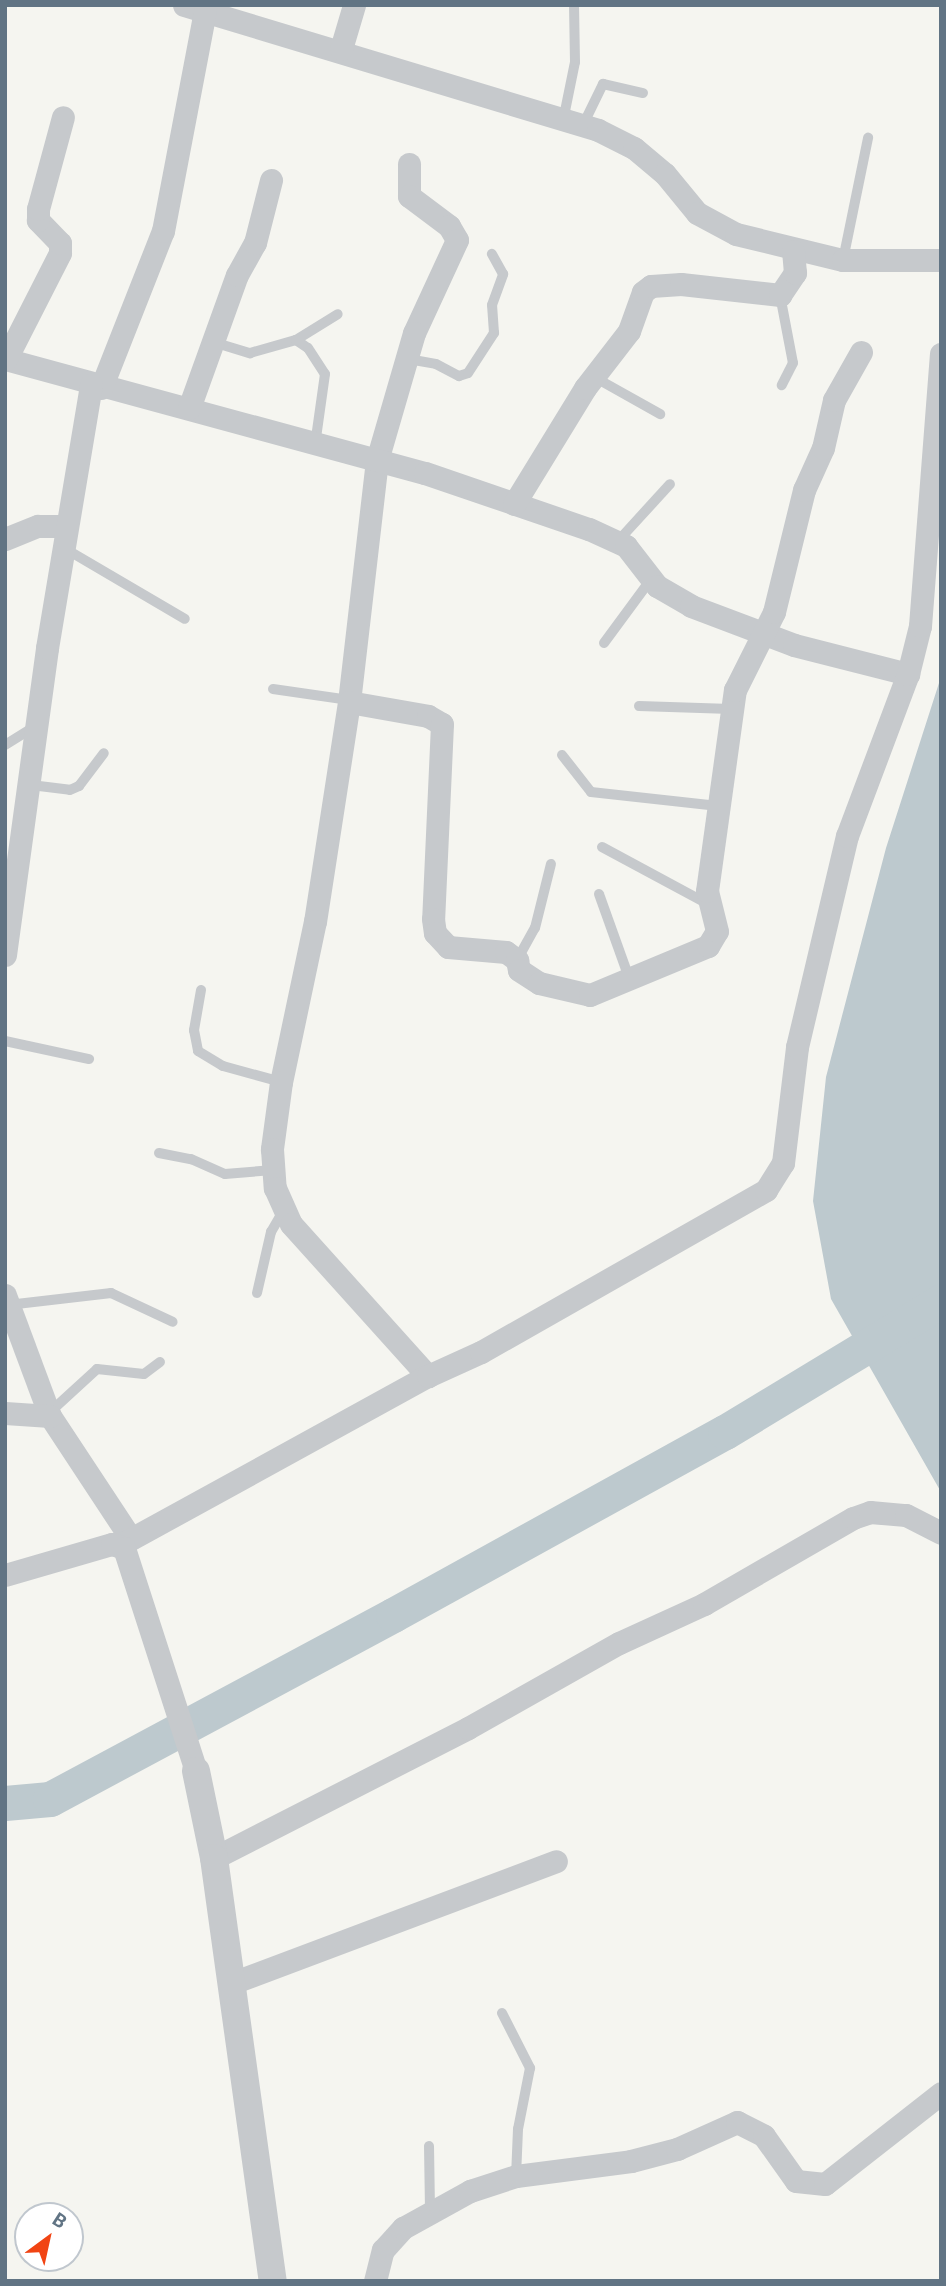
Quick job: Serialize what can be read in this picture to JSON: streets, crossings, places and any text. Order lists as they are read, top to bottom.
{
  "north": "top right"
}
